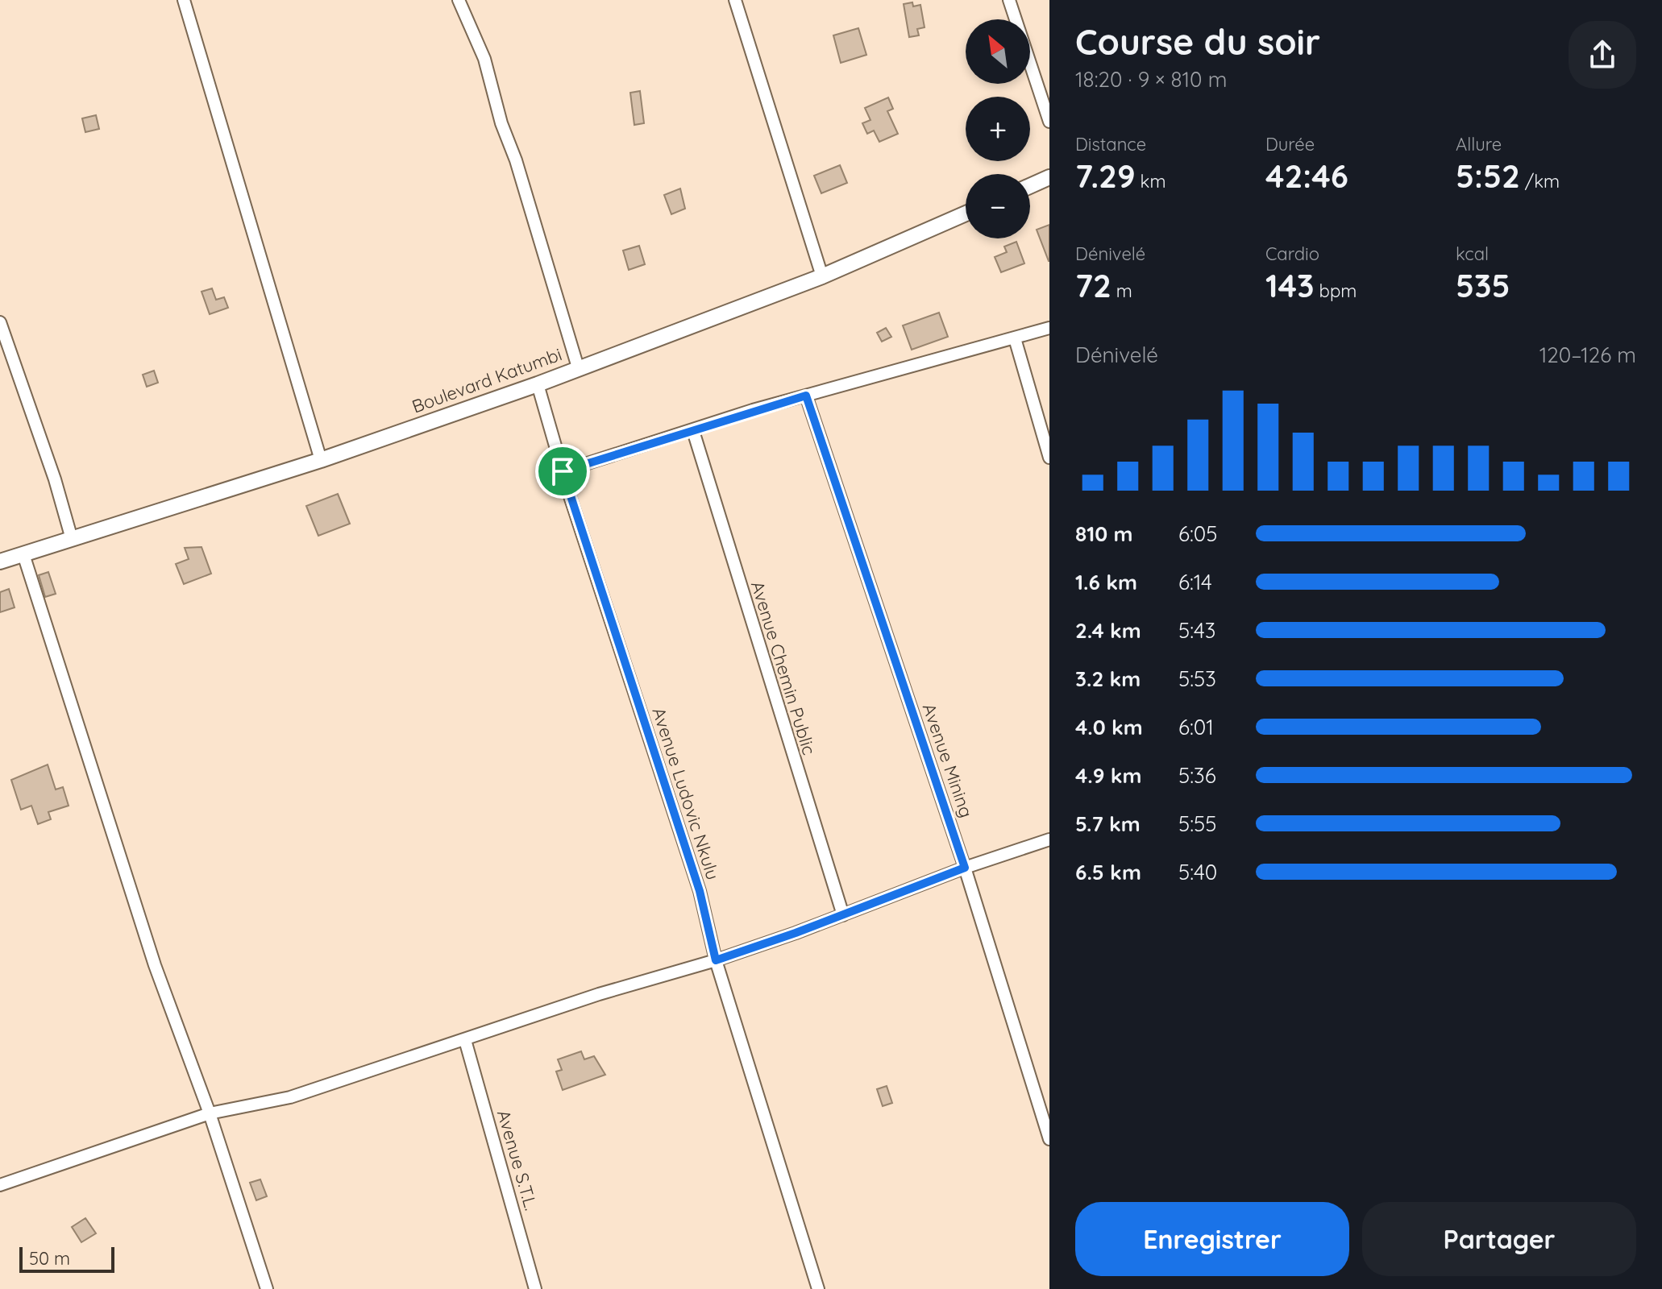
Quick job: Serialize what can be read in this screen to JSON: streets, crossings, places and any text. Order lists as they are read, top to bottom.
{
  "streets": {
    "street": [
      "Boulevard Katumbi",
      "Avenue Chemin Public",
      "Avenue Mining",
      "Avenue Ludovic Nkulu",
      "Avenue S.T.L."
    ]
  },
  "crossings": [
    ["Boulevard Katumbi", "Avenue Ludovic Nkulu"]
  ],
  "scale_bar": "50 m",
  "north": "top left",
  "page": {
    "heading": ["Course du soir", "18:20 · 9 × 810 m"],
    "map_buttons": ["+", "−"],
    "stats": [
      ["Distance", "7.29 km"],
      ["Durée", "42:46"],
      ["Allure", "5:52 /km"],
      ["Dénivelé", "72 m"],
      ["Cardio", "143 bpm"],
      ["kcal", "535"]
    ],
    "chart": ["Dénivelé", "120–126 m"],
    "list": [
      {
        "name": "810 m",
        "note": "6:05"
      },
      {
        "name": "1.6 km",
        "note": "6:14"
      },
      {
        "name": "2.4 km",
        "note": "5:43"
      },
      {
        "name": "3.2 km",
        "note": "5:53"
      },
      {
        "name": "4.0 km",
        "note": "6:01"
      },
      {
        "name": "4.9 km",
        "note": "5:36"
      },
      {
        "name": "5.7 km",
        "note": "5:55"
      },
      {
        "name": "6.5 km",
        "note": "5:40"
      }
    ],
    "buttons": ["Enregistrer", "Partager"],
    "scale": "50 m"
  }
}
